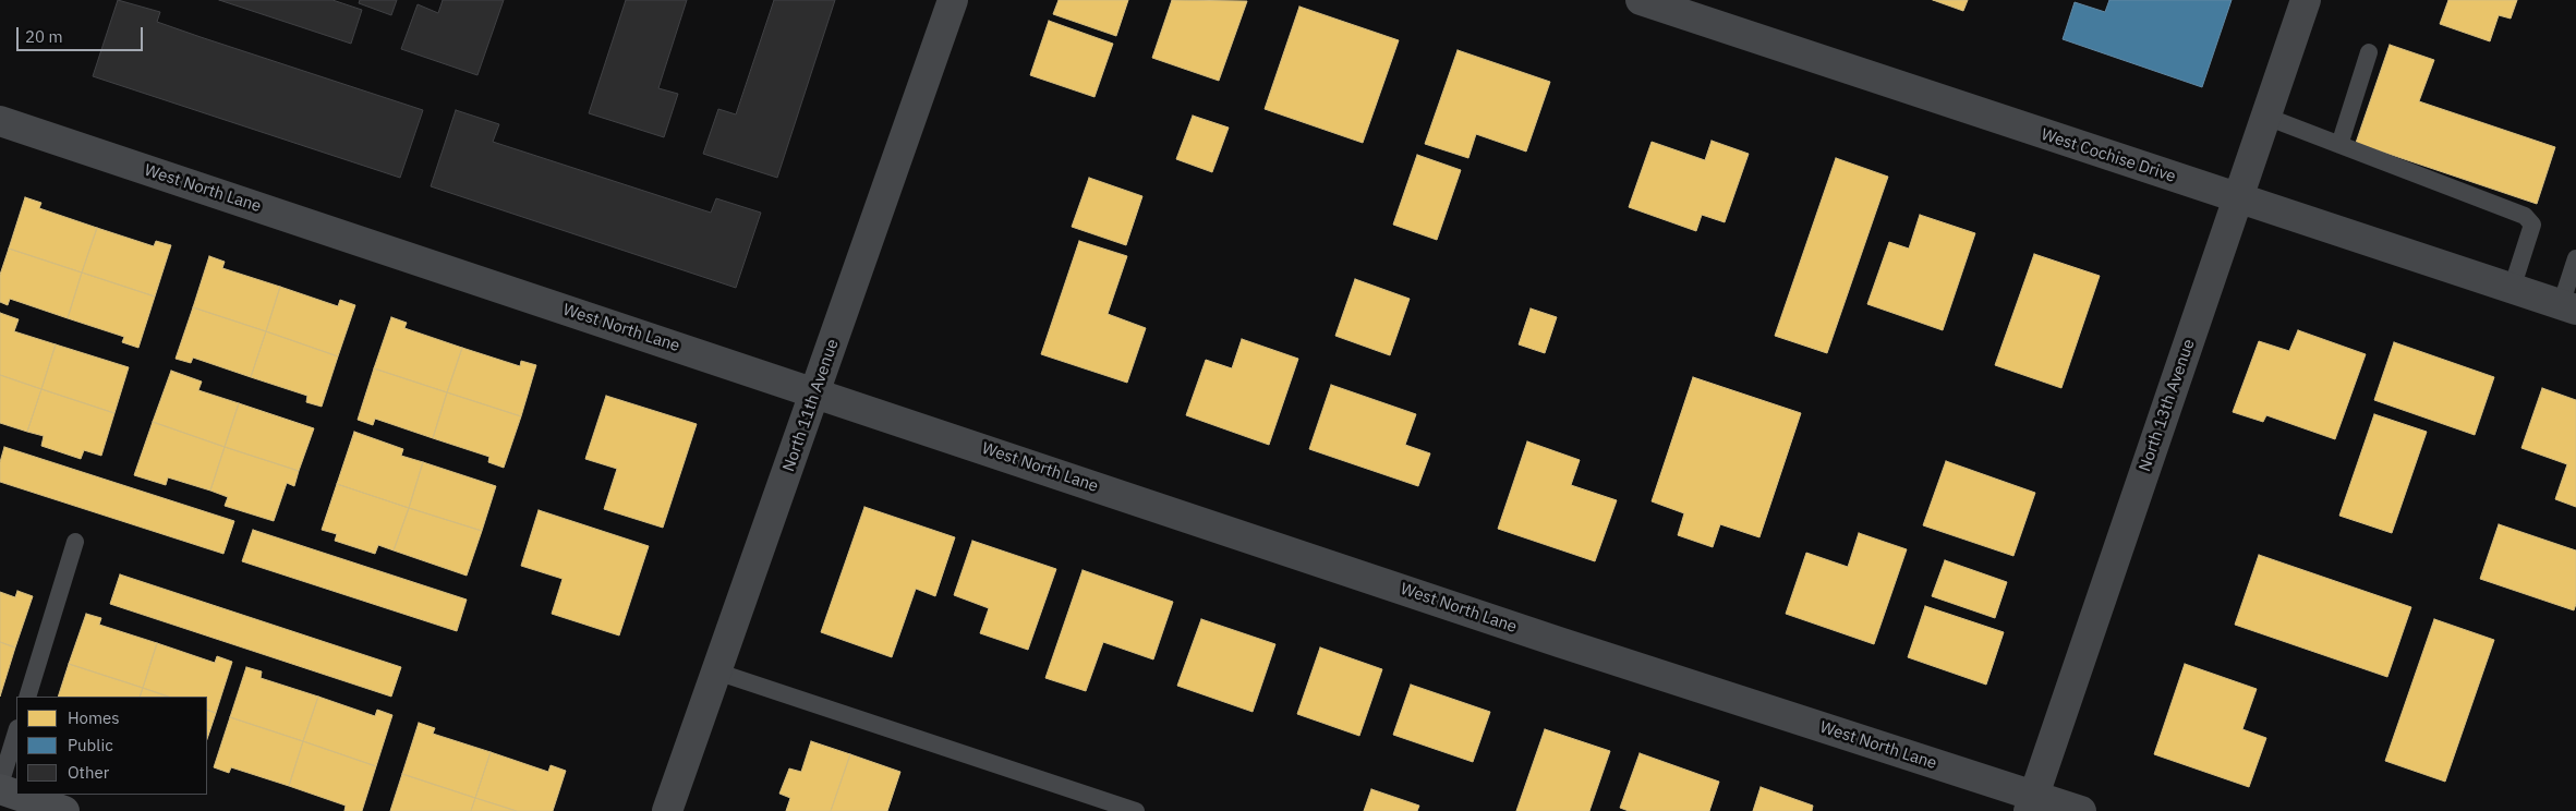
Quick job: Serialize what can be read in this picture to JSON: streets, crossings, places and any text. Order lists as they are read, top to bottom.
{
  "streets": {
    "street": [
      "West Cochise Drive",
      "West North Lane",
      "North 11th Avenue",
      "North 13th Avenue"
    ]
  },
  "crossings": [
    ["West Cochise Drive", "North 13th Avenue"],
    ["West North Lane", "North 11th Avenue"],
    ["West North Lane", "North 13th Avenue"]
  ],
  "legend": ["Homes", "Public", "Other"],
  "scale_bar": "20 m"
}
